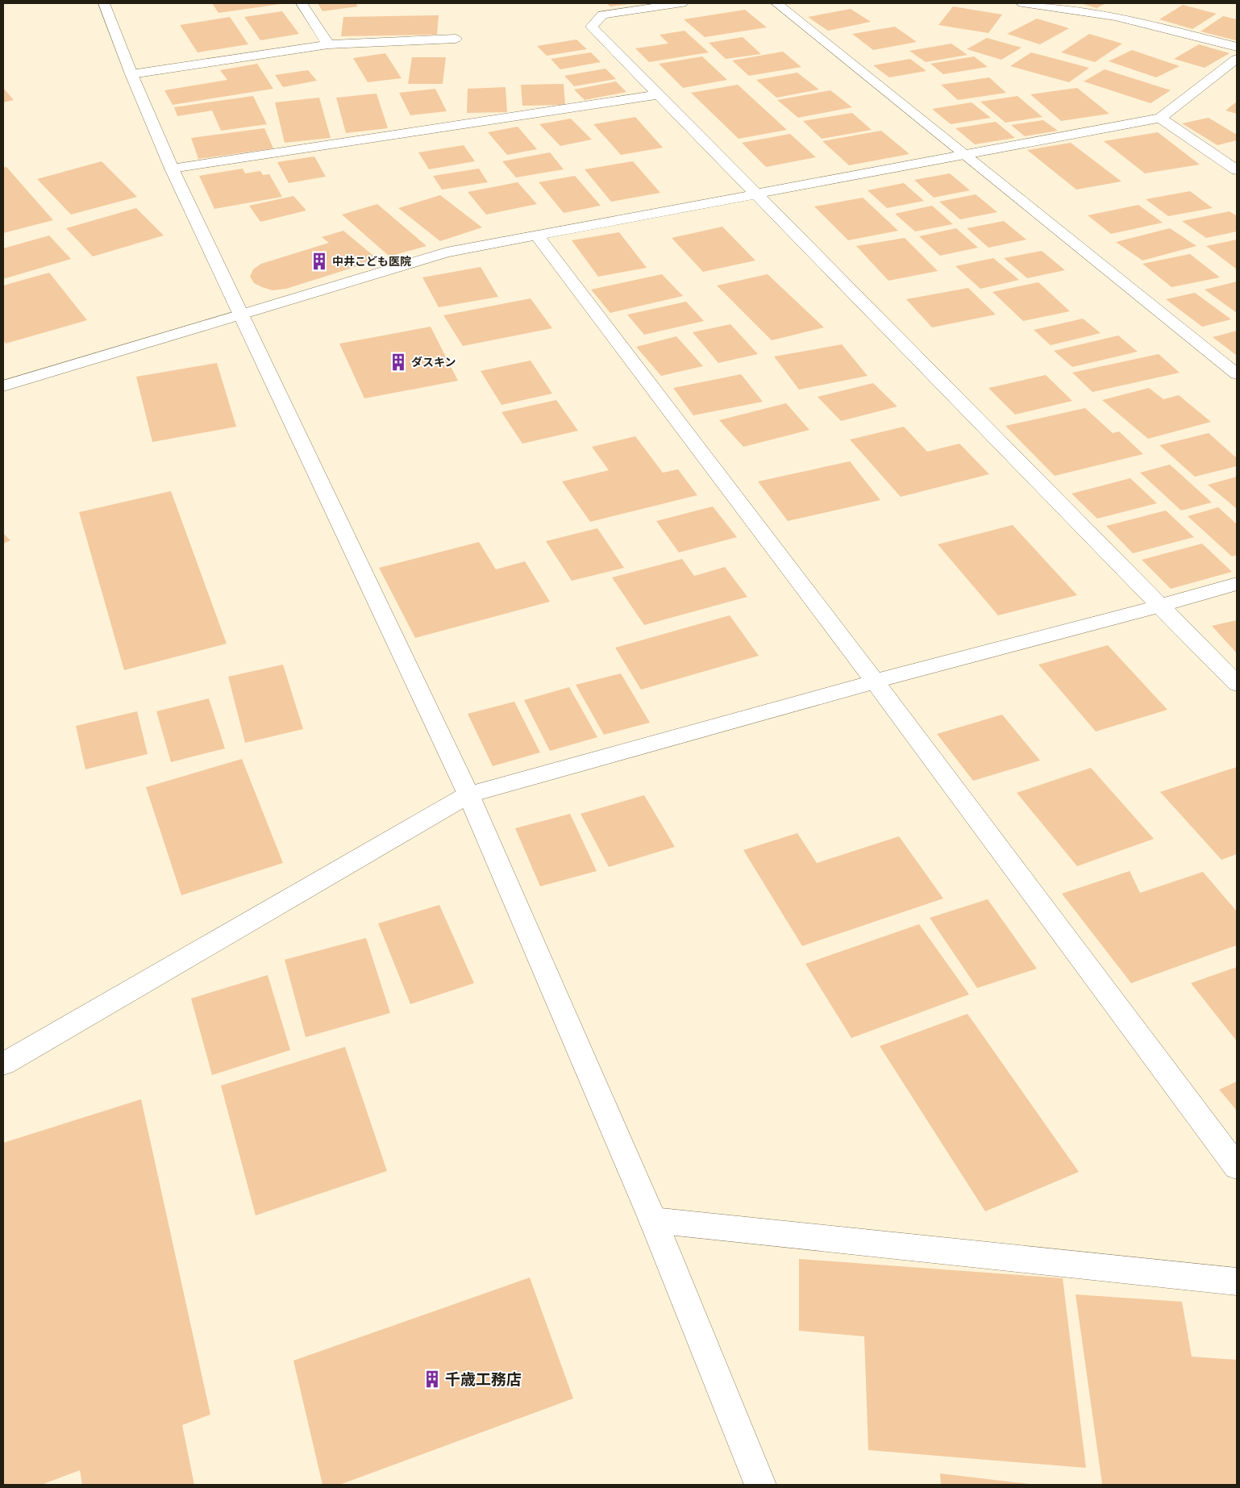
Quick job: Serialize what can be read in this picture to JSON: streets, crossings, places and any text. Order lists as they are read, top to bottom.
{
  "places": {
    "building": ["中井こども医院", "ダスキン", "千歳工務店"]
  }
}
